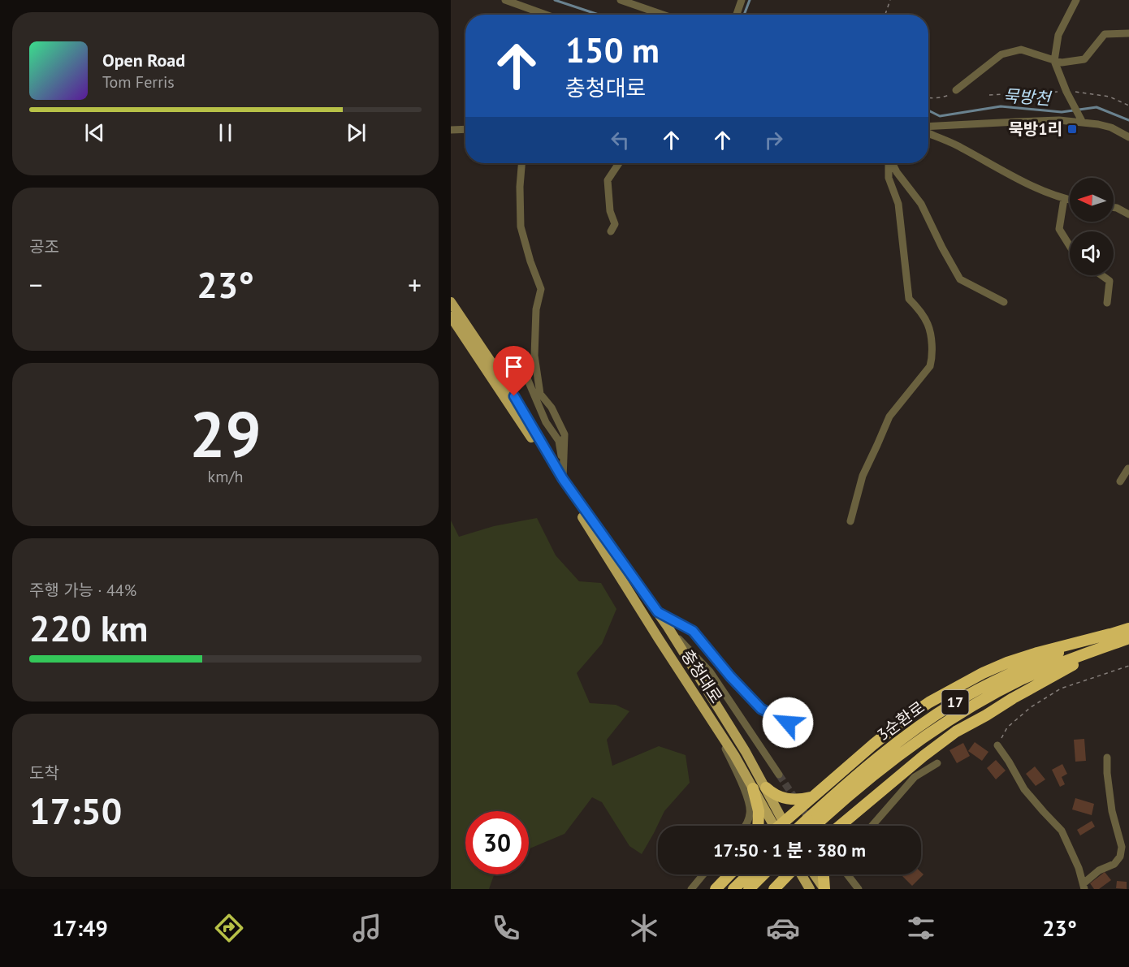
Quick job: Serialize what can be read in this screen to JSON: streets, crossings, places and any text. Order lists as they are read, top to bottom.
{
  "streets": {
    "highway": ["17", "3순환로"],
    "main road": ["충청대로"]
  },
  "water": ["묵방천"],
  "places": {
    "transit": ["묵방1리"]
  },
  "north": "left",
  "page": {
    "turn": ["150 m", "충청대로"],
    "song": ["Open Road", "Tom Ferris"],
    "tile": [
      "공조",
      ["29", "km/h"],
      ["주행 가능 · 44%", "220 km"],
      ["도착", "17:50"]
    ],
    "heat": ["−", "23°", "+"],
    "limit": "30",
    "trip": "17:50 · 1 분 · 380 m",
    "tabs": ["17:49", "23°"]
  }
}
